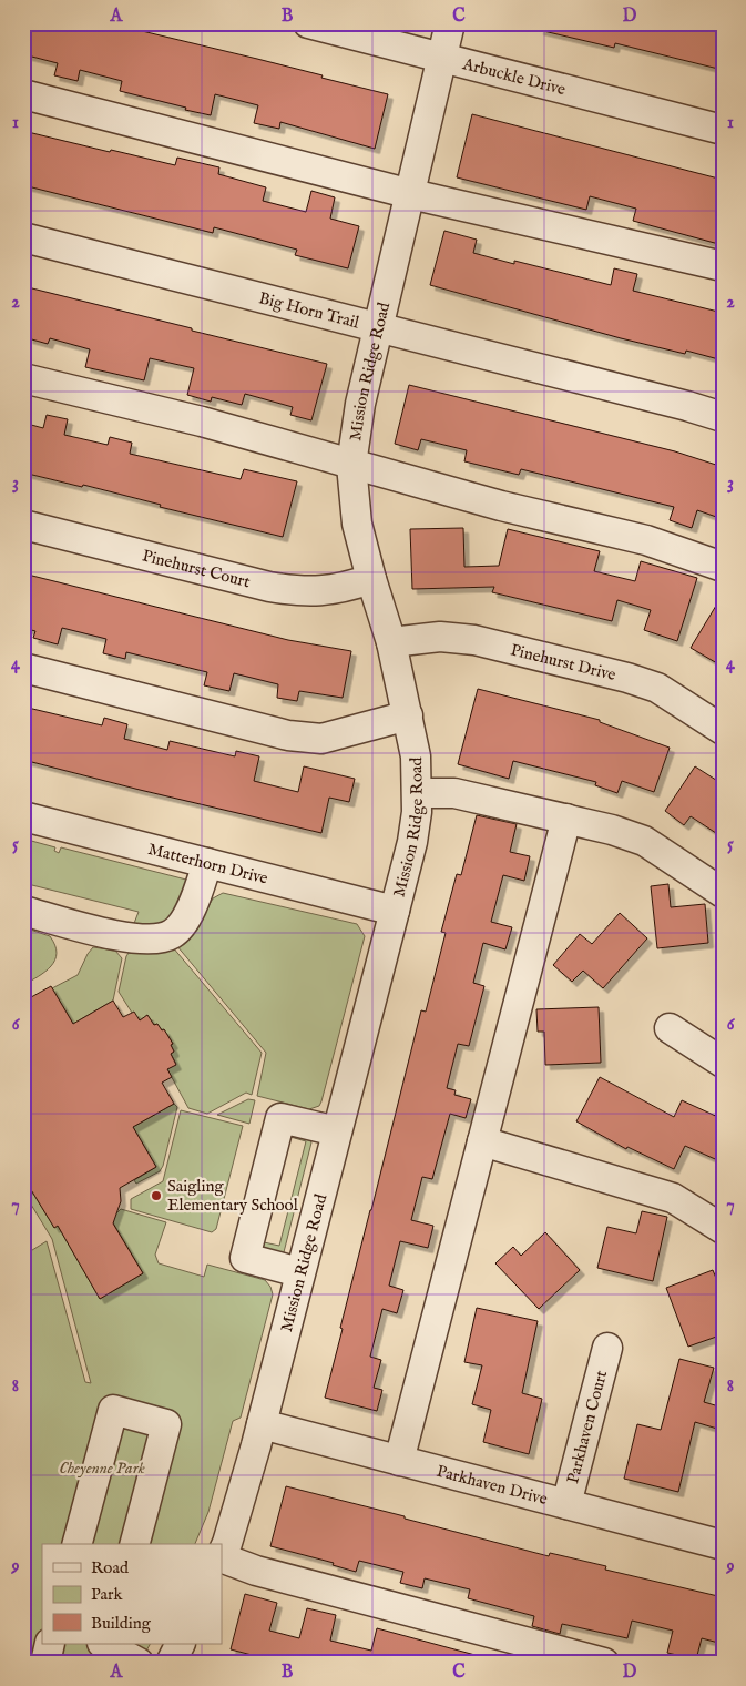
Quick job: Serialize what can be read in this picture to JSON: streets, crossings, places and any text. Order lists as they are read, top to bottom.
{
  "streets": {
    "street": [
      "Arbuckle Drive",
      "Big Horn Trail",
      "Mission Ridge Road",
      "Pinehurst Court",
      "Pinehurst Drive",
      "Matterhorn Drive",
      "Parkhaven Court",
      "Parkhaven Drive"
    ]
  },
  "crossings": [
    ["Arbuckle Drive", "Mission Ridge Road"],
    ["Big Horn Trail", "Mission Ridge Road"],
    ["Mission Ridge Road", "Pinehurst Court"],
    ["Mission Ridge Road", "Pinehurst Drive"],
    ["Mission Ridge Road", "Matterhorn Drive"],
    ["Mission Ridge Road", "Parkhaven Drive"],
    ["Parkhaven Court", "Parkhaven Drive"]
  ],
  "parks": ["Cheyenne Park"],
  "places": ["Saigling Elementary School"],
  "legend": ["Road", "Park", "Building"],
  "grid": {
    "columns": [
      "A",
      "B",
      "C",
      "D"
    ],
    "rows": [
      "1",
      "2",
      "3",
      "4",
      "5",
      "6",
      "7",
      "8",
      "9"
    ]
  }
}
